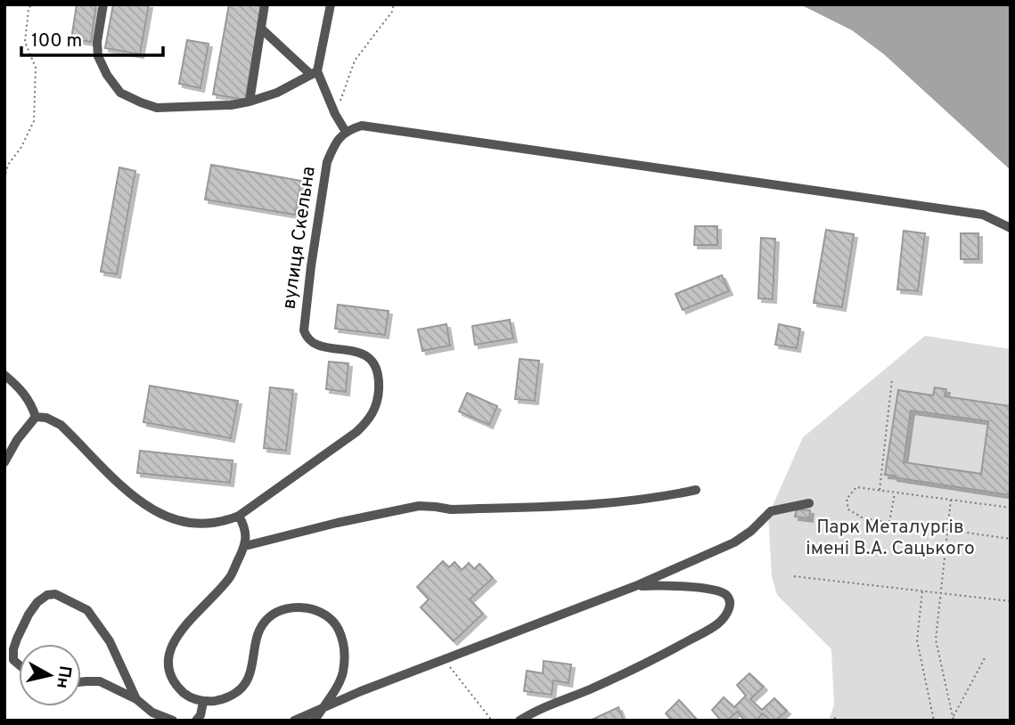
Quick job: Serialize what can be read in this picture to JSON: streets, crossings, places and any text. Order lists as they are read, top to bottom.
{
  "streets": {
    "street": ["вулиця Скельна"]
  },
  "parks": ["Парк Металургів імені В.А. Сацького"],
  "scale_bar": "100 m",
  "north": "right"
}
